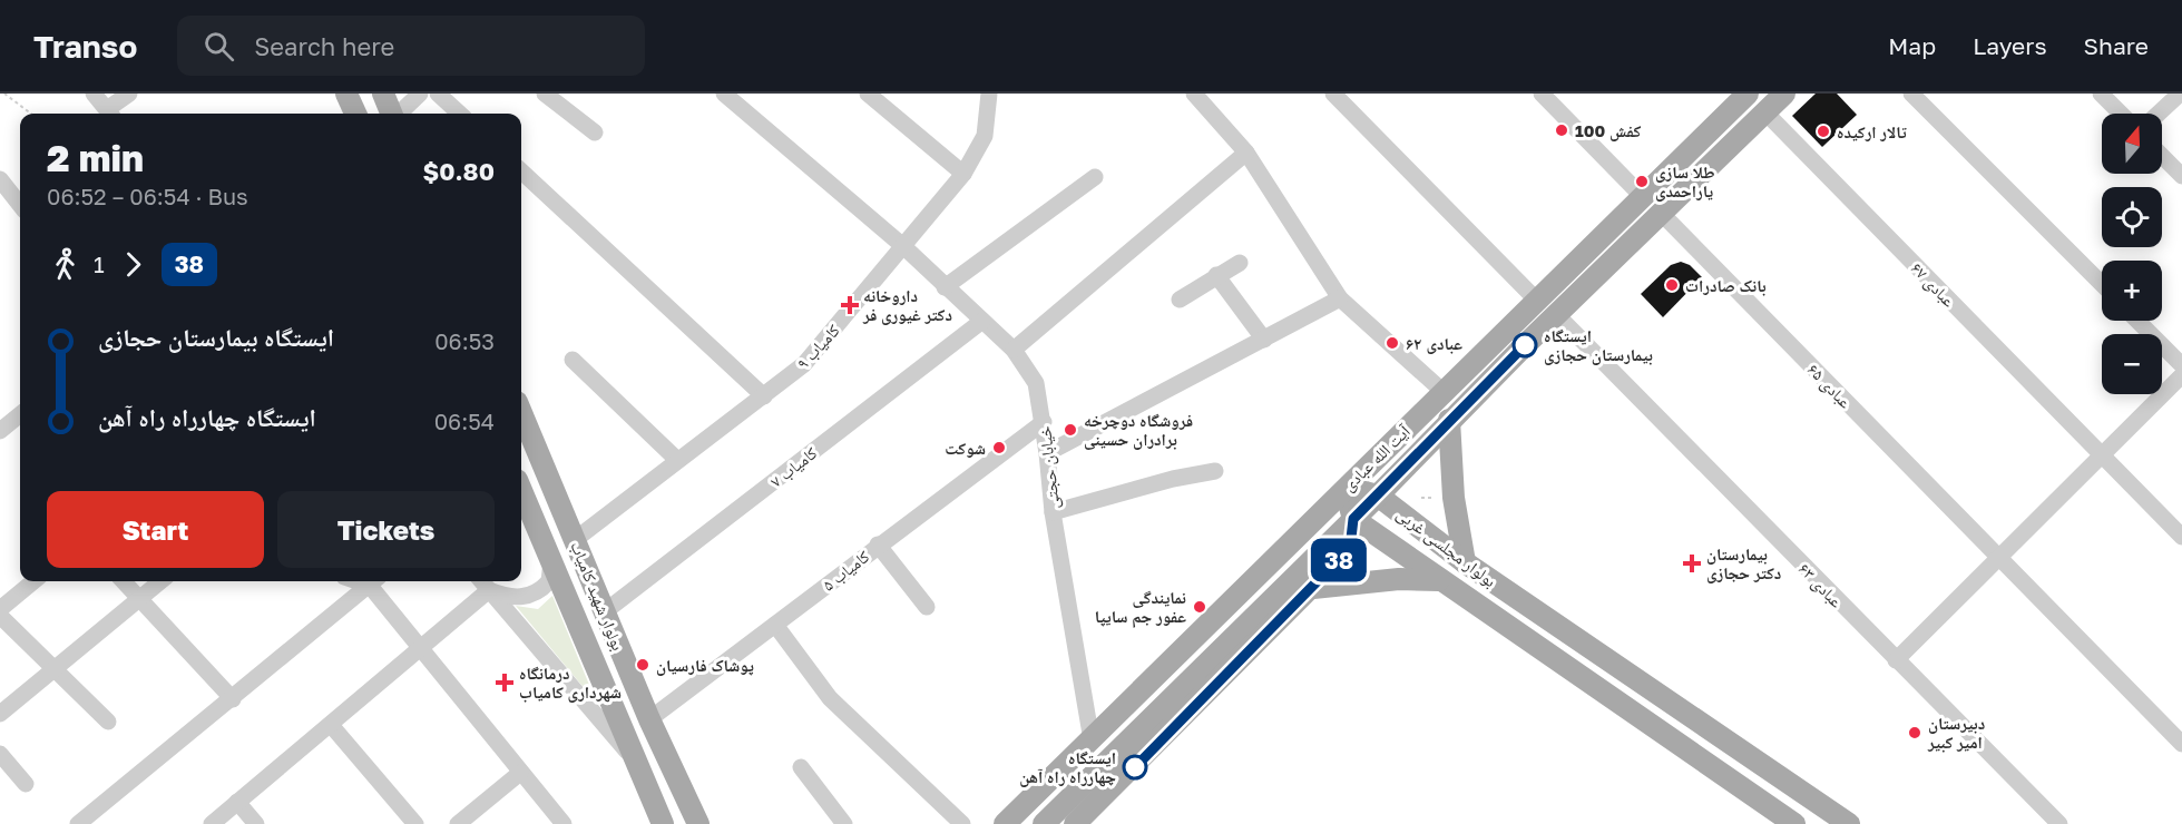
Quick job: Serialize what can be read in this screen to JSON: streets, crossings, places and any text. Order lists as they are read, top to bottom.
{
  "streets": {
    "main road": ["آیت الله عبادی", "بولوار مجلسی غربی", "بولوار شهید کامیاب"],
    "street": [
      "عبادی ۶۷",
      "کامیاب ۹",
      "عبادی ۶۵",
      "کامیاب ۷",
      "خیابان حجتی",
      "کامیاب ۵",
      "عبادی ۶۳"
    ]
  },
  "crossings": [
    ["عبادی ۶۷", "آیت الله عبادی"],
    ["کامیاب ۹", "خیابان حجتی"],
    ["کامیاب ۹", "بولوار شهید کامیاب"],
    ["عبادی ۶۵", "آیت الله عبادی"],
    ["آیت الله عبادی", "خیابان حجتی"],
    ["آیت الله عبادی", "بولوار مجلسی غربی"],
    ["آیت الله عبادی", "عبادی ۶۳"],
    ["کامیاب ۷", "خیابان حجتی"],
    ["کامیاب ۷", "بولوار شهید کامیاب"],
    ["خیابان حجتی", "کامیاب ۵"],
    ["کامیاب ۵", "بولوار شهید کامیاب"]
  ],
  "places": {
    "other": [
      "کفش 100",
      "تالار ارکیده",
      "طلا سازی یاراحمدی",
      "بانک صادرات",
      "عبادی ۶۲",
      "ایستگاه بیمارستان حجازی",
      "فروشگاه دوچرخه برادران حسینی",
      "شوكت",
      "نمایندگی عفور جم سایپا",
      "پوشاک فارسیان",
      "دبیرستان امیر کبیر",
      "ایستگاه چهارراه راه آهن"
    ],
    "health": ["داروخانه دکتر غیوری فر", "بیمارستان دکتر حجازی", "درمانگاه شهرداری کامیاب"]
  },
  "lines": ["bus line 38"],
  "north": "top",
  "page": {
    "header": "Transo",
    "search": "Search here",
    "nav": ["Map", "Layers", "Share"],
    "on_map": "38",
    "map_buttons": ["+", "−"],
    "heading": ["2 min", "06:52 – 06:54 · Bus", "$0.80"],
    "legs": ["1", "38"],
    "list": [
      {
        "name": "ایستگاه بیمارستان حجازی",
        "value": "06:53"
      },
      {
        "name": "ایستگاه چهارراه راه آهن",
        "value": "06:54"
      }
    ],
    "buttons": ["Start", "Tickets"]
  }
}
